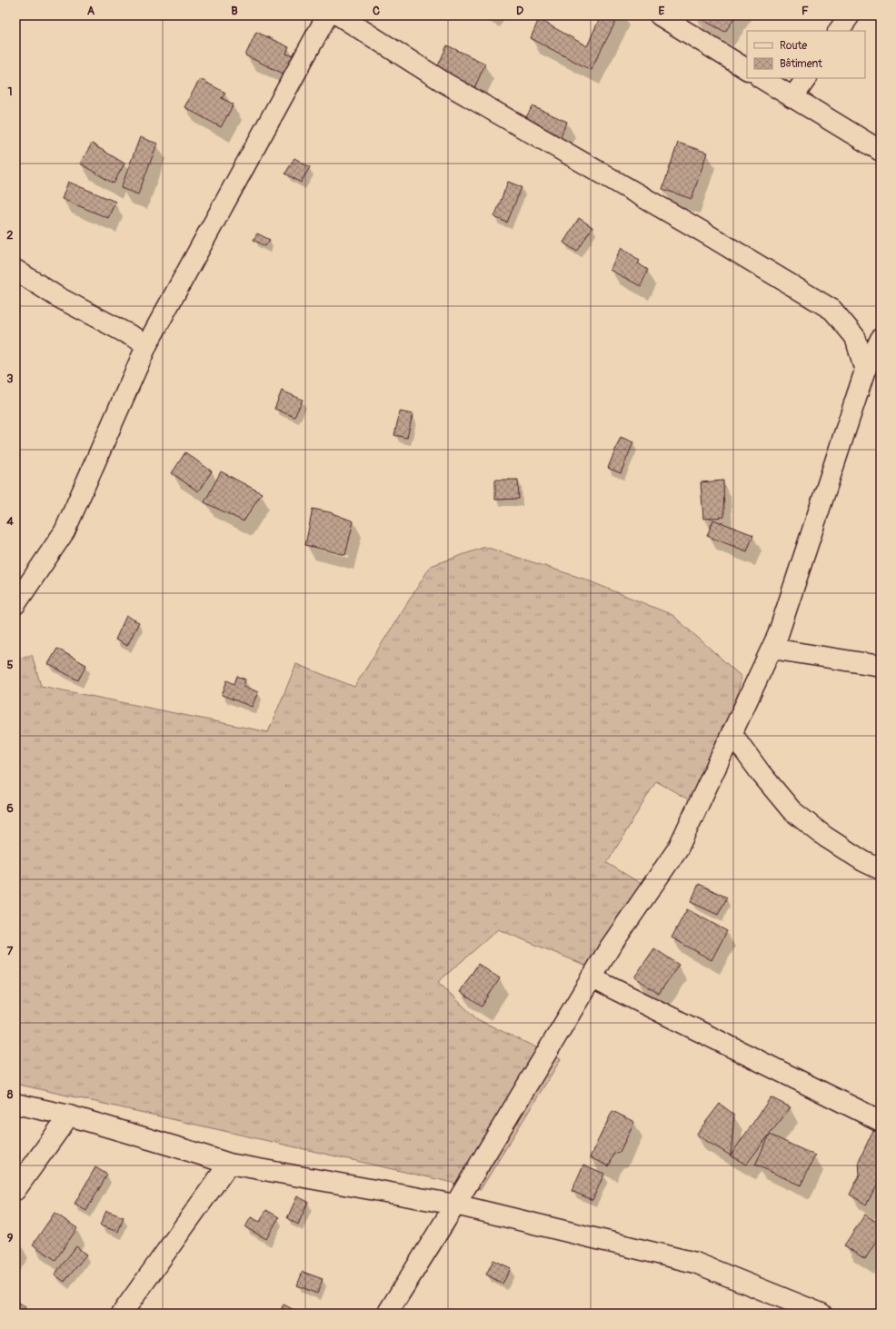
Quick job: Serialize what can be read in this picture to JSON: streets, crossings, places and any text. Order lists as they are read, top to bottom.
{
  "legend": ["Route", "Bâtiment"],
  "grid": {
    "columns": [
      "A",
      "B",
      "C",
      "D",
      "E",
      "F"
    ],
    "rows": [
      "1",
      "2",
      "3",
      "4",
      "5",
      "6",
      "7",
      "8",
      "9"
    ]
  }
}
